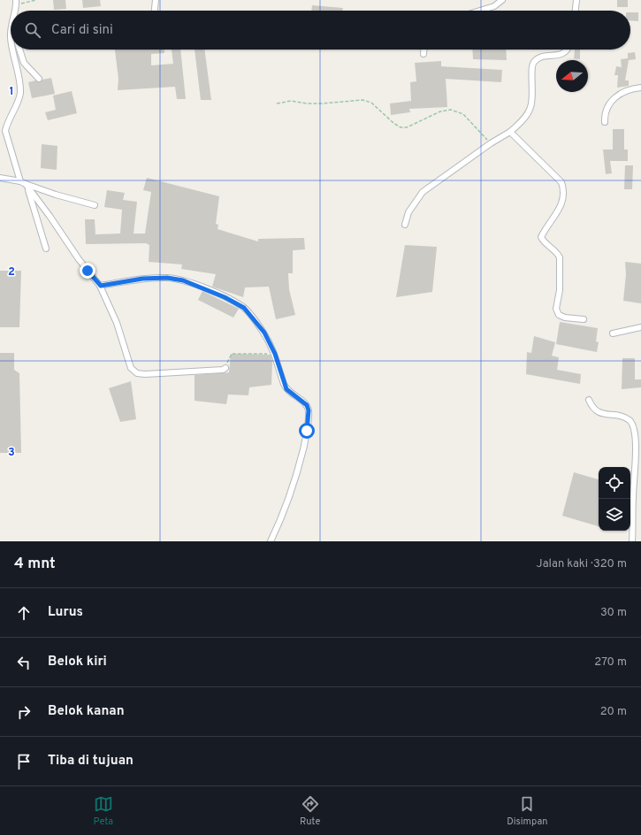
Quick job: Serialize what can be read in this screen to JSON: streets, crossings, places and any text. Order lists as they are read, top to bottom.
{
  "north": "left",
  "page": {
    "search": "Cari di sini",
    "heading": ["4 mnt", "Jalan kaki · 320 m"],
    "list": [
      ["Lurus", "30 m"],
      ["Belok kiri", "270 m"],
      ["Belok kanan", "20 m"],
      "Tiba di tujuan"
    ],
    "nav": ["Peta", "Rute", "Disimpan"]
  },
  "grid": {
    "rows": ["1", "2", "3"]
  }
}
